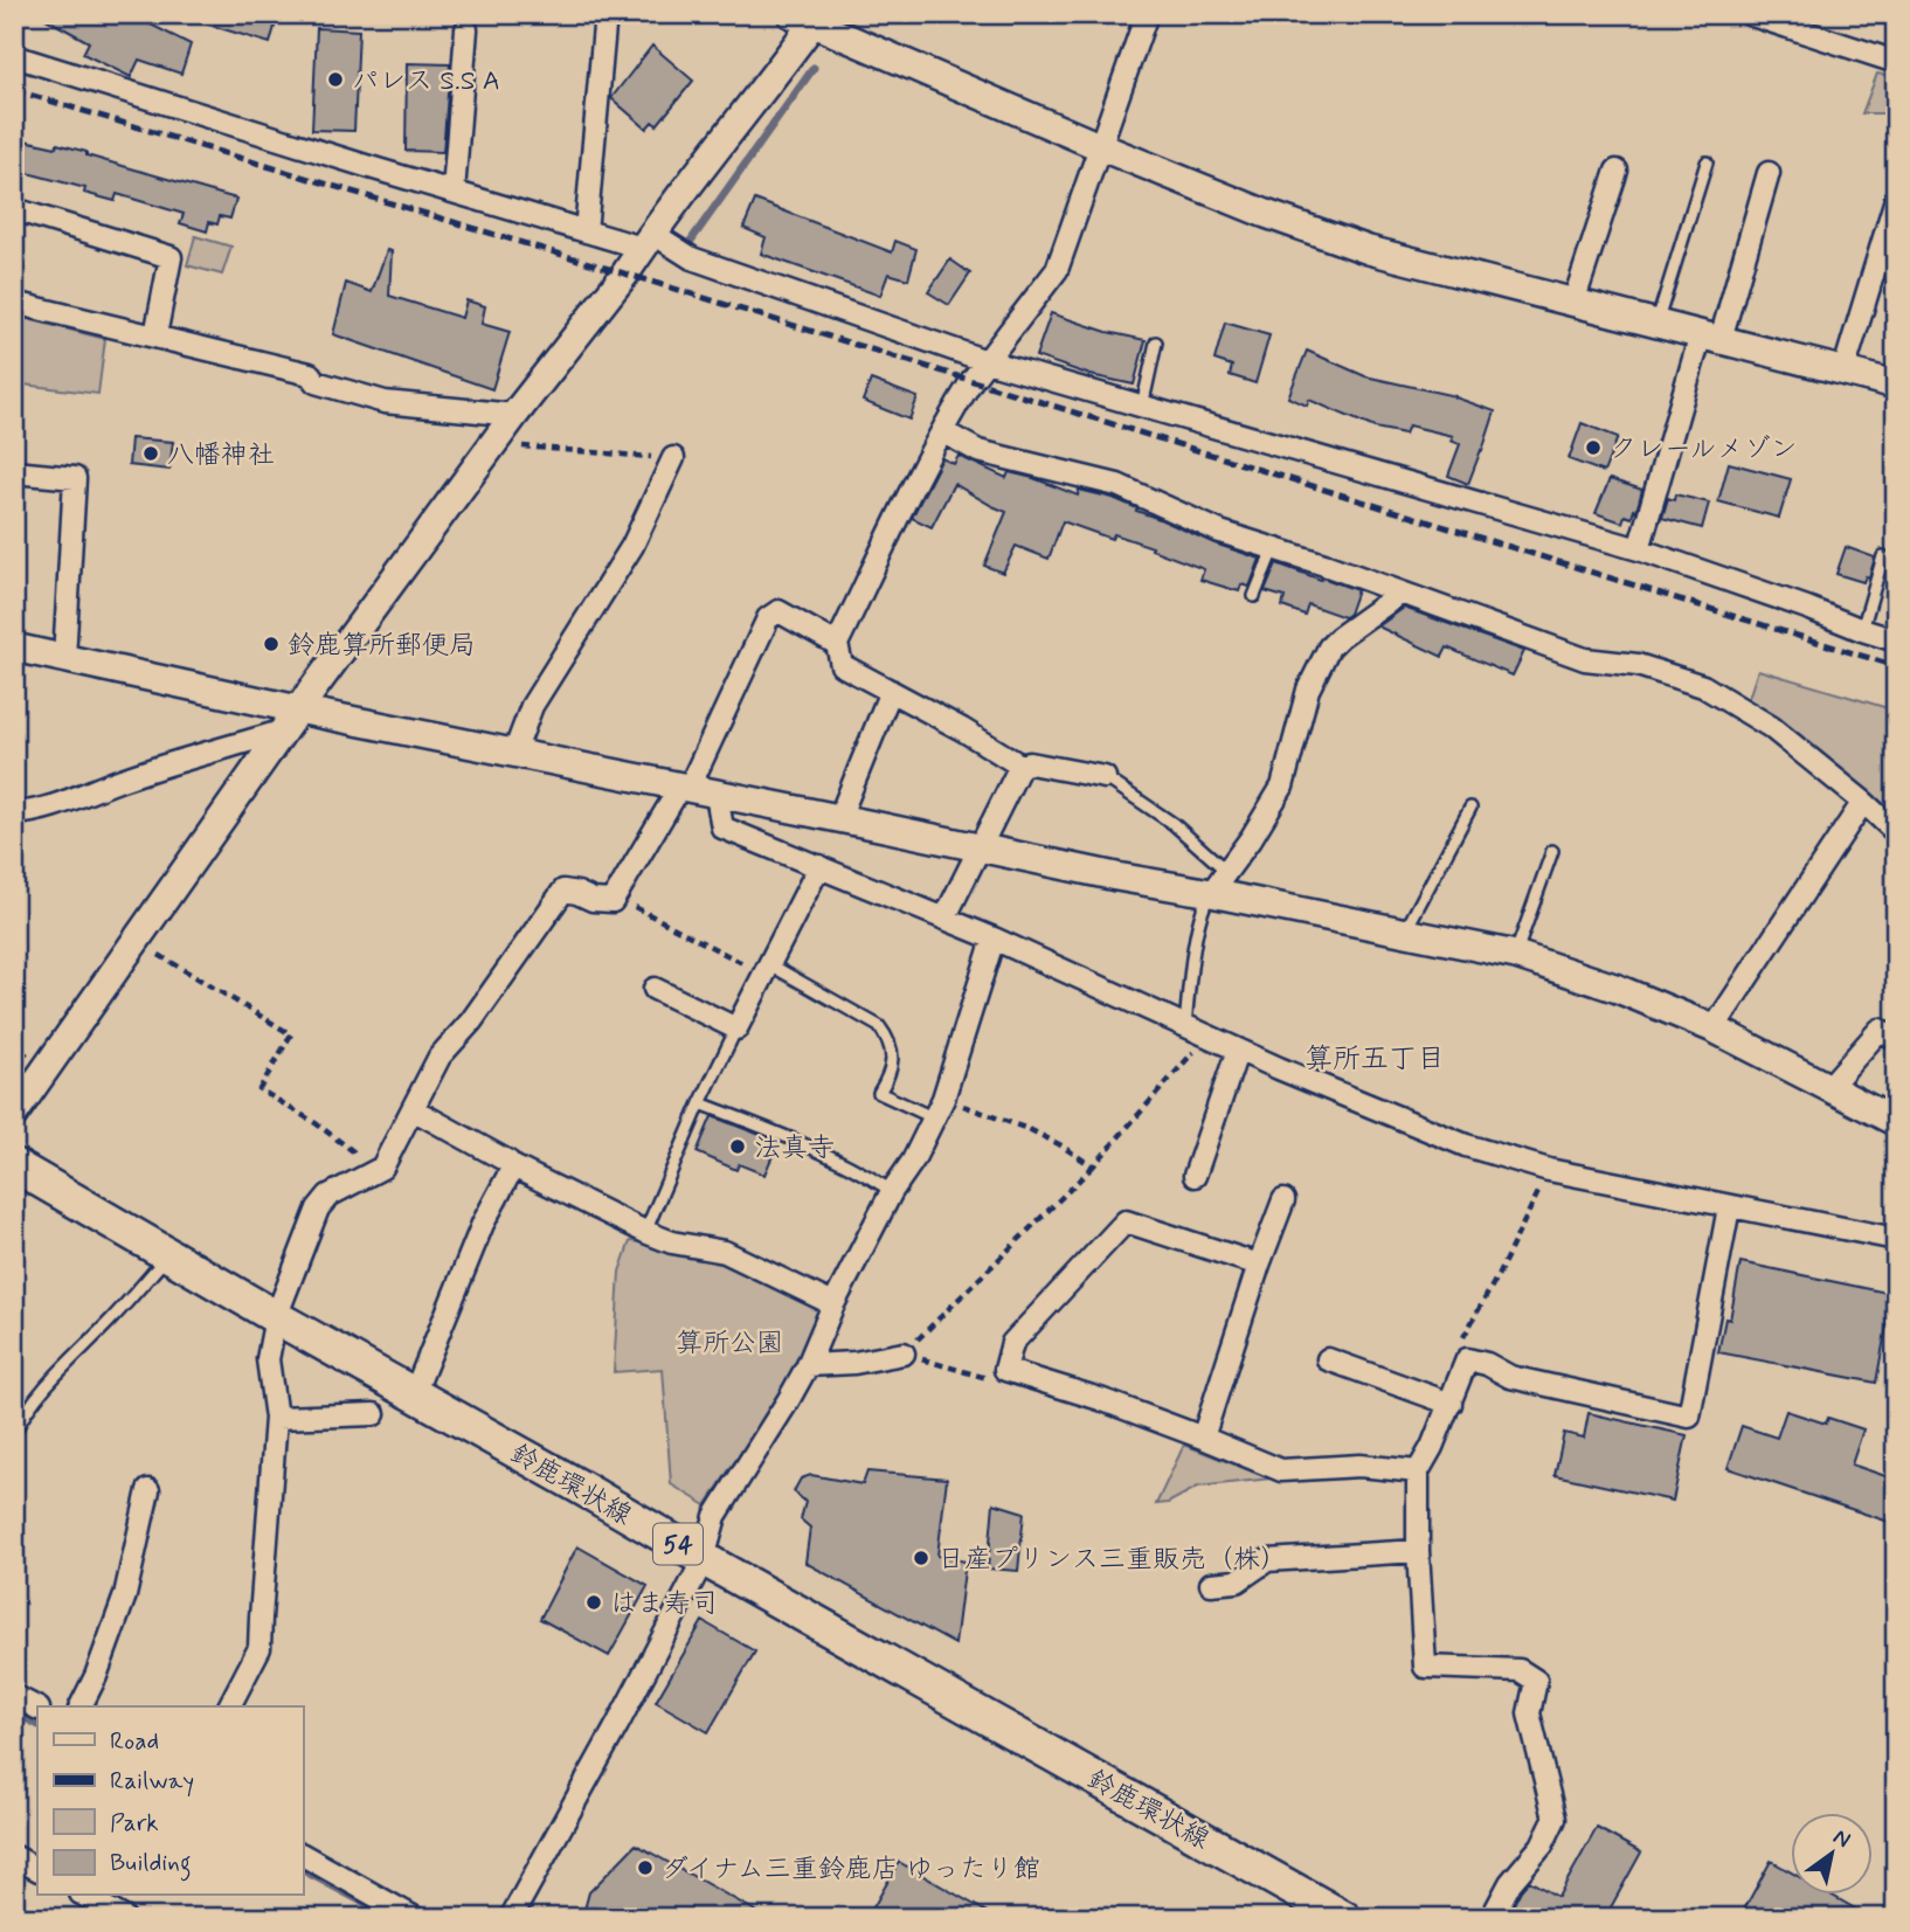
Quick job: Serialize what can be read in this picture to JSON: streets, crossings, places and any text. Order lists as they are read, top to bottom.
{
  "streets": {
    "main road": ["鈴鹿環状線", "54"]
  },
  "districts": ["算所五丁目"],
  "parks": ["算所公園"],
  "places": [
    "パレス S.S A",
    "クレールメゾン",
    "八幡神社",
    "鈴鹿算所郵便局",
    "法真寺",
    "日産プリンス三重販売（株）",
    "はま寿司",
    "ダイナム三重鈴鹿店 ゆったり館"
  ],
  "legend": [
    "Road",
    "Railway",
    "Park",
    "Building"
  ],
  "north": "top right"
}
